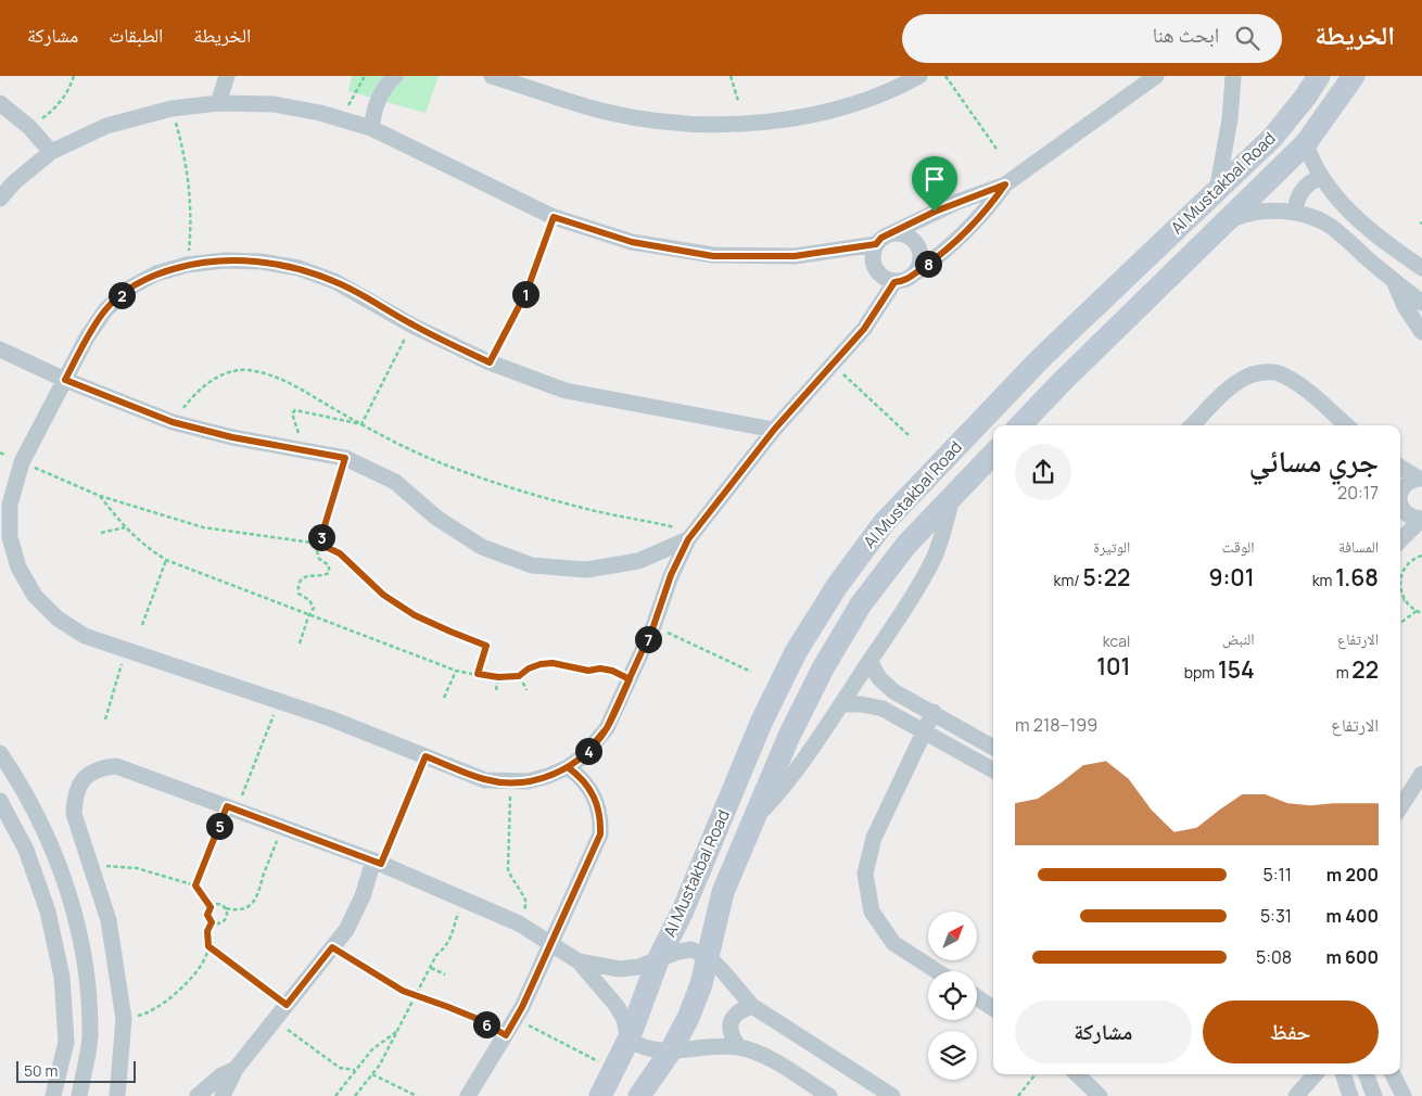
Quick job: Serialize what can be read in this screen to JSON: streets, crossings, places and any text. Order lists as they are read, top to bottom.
{
  "streets": {
    "main road": ["Al Mustakbal Road"]
  },
  "scale_bar": "50 m",
  "north": "top right",
  "page": {
    "header": "الخريطة",
    "search": "ابحث هنا",
    "nav": ["الخريطة", "الطبقات", "مشاركة"],
    "pins": [
      "8",
      "1",
      "2",
      "3",
      "7",
      "4",
      "5",
      "6"
    ],
    "heading": ["جري مسائي", "20:17"],
    "stats": [
      ["المسافة", "1.68 km"],
      ["الوقت", "9:01"],
      ["الوتيرة", "5:22 /km"],
      ["الارتفاع", "22 m"],
      ["النبض", "154 bpm"],
      ["kcal", "101"]
    ],
    "chart": ["الارتفاع", "199–218 m"],
    "list": [
      {
        "name": "200 m",
        "note": "5:11"
      },
      {
        "name": "400 m",
        "note": "5:31"
      },
      {
        "name": "600 m",
        "note": "5:08"
      }
    ],
    "buttons": ["حفظ", "مشاركة"],
    "scale": "50 m"
  }
}
